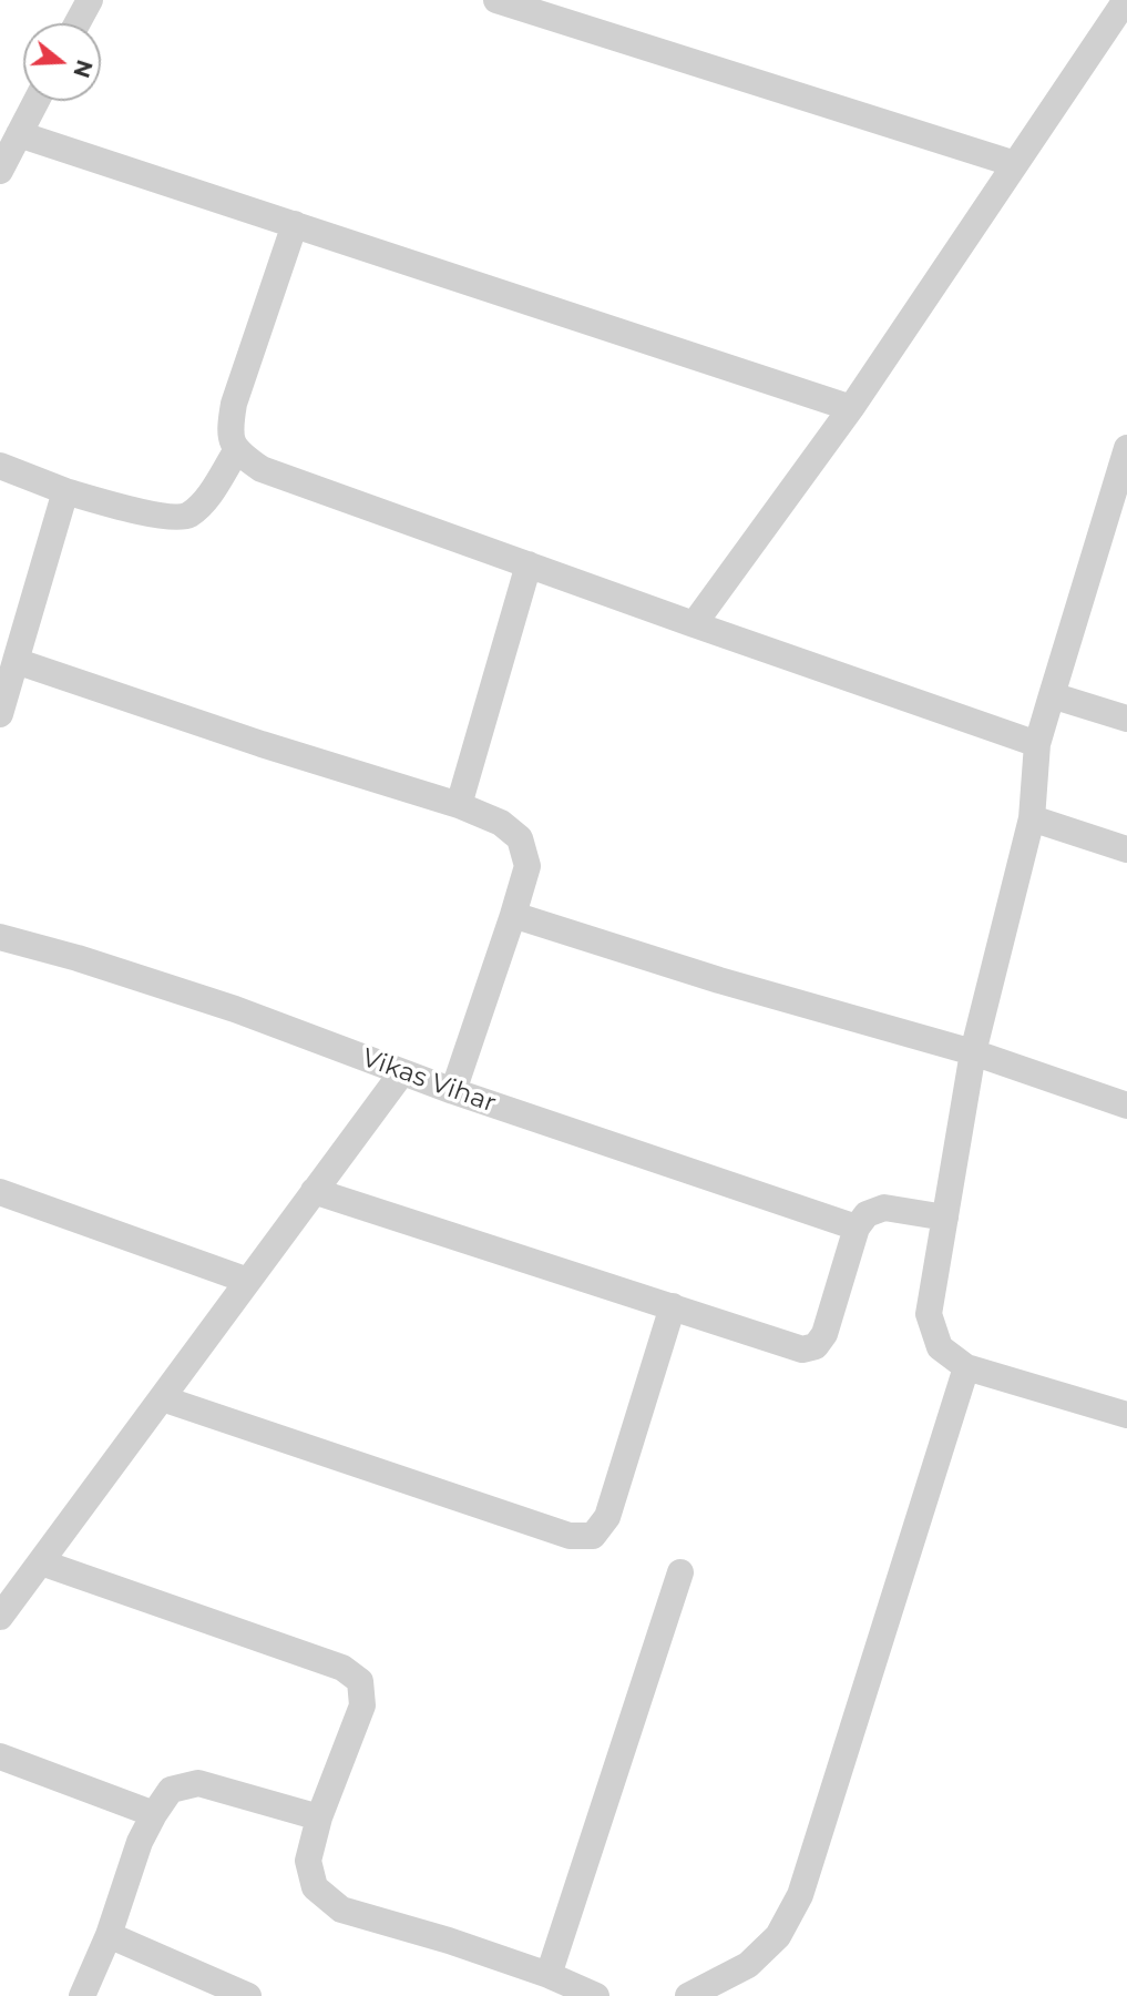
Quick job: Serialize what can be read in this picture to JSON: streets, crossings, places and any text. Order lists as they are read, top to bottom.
{
  "streets": {
    "street": ["Vikas Vihar"]
  },
  "north": "right"
}
